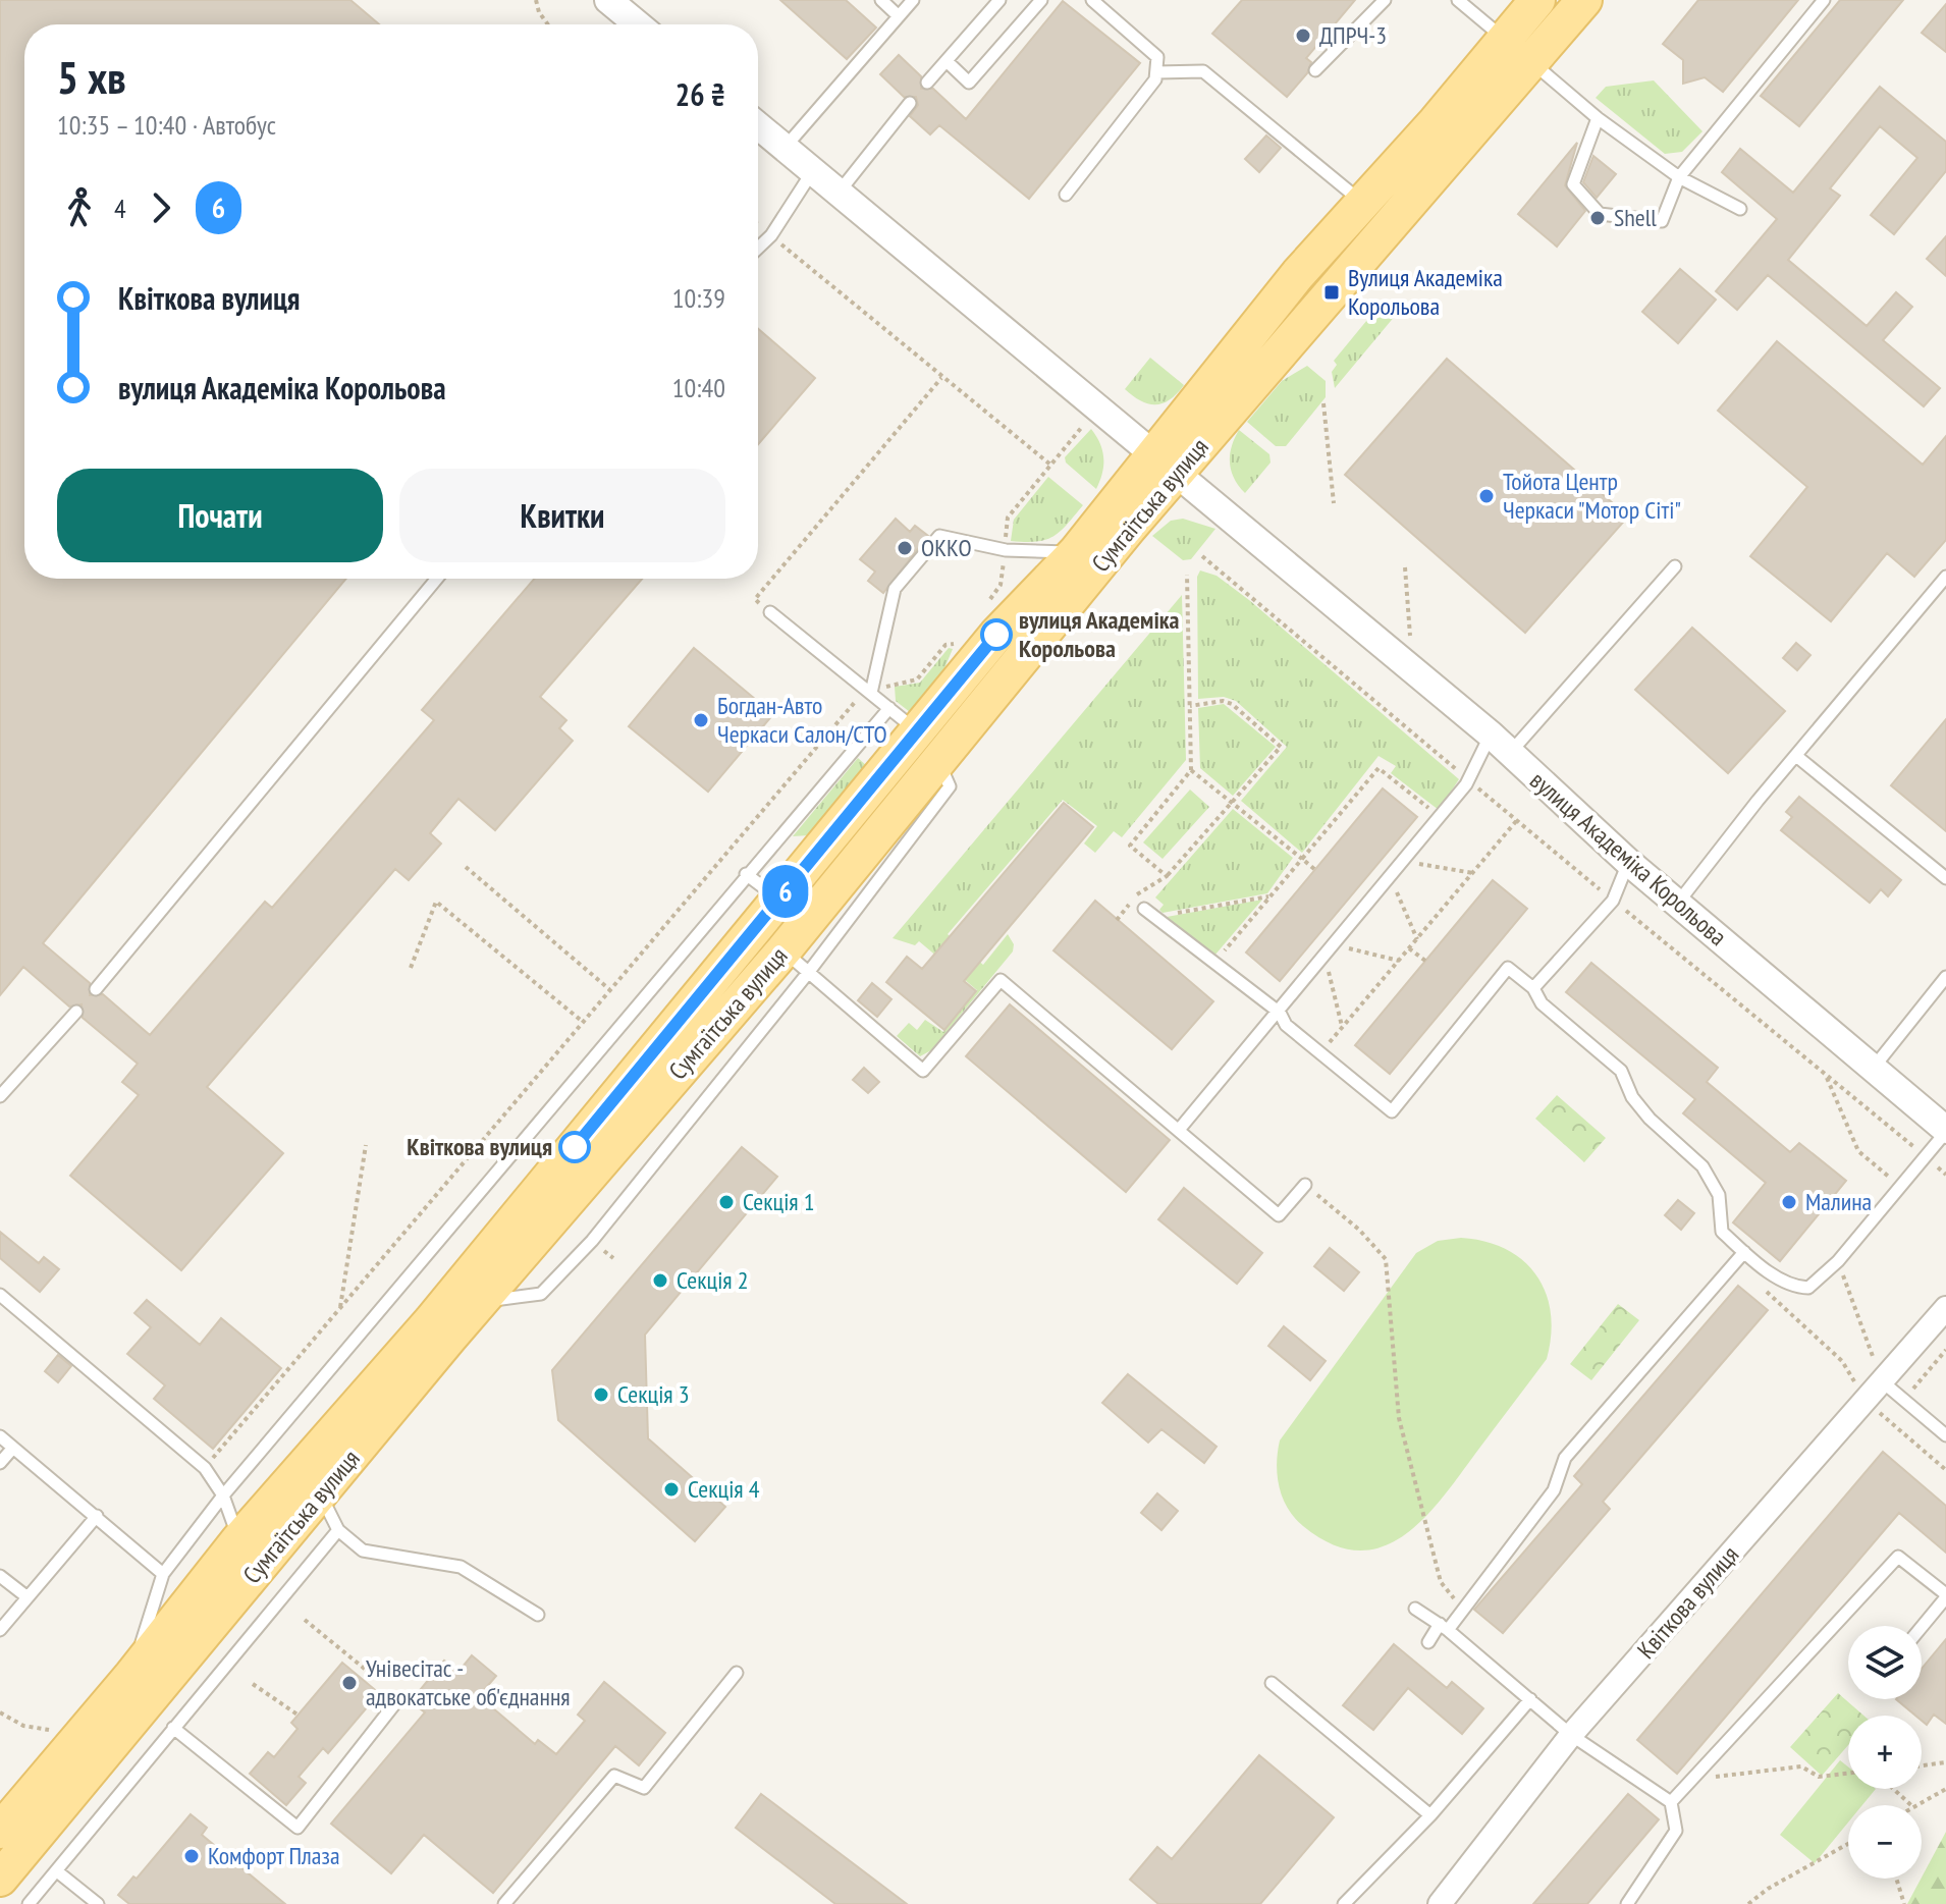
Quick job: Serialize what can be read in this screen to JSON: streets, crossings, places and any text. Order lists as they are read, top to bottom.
{
  "streets": {
    "main road": ["Сумгаїтська вулиця"],
    "street": ["вулиця Академіка Корольова", "Квіткова вулиця"]
  },
  "crossings": [
    ["Сумгаїтська вулиця", "вулиця Академіка Корольова"]
  ],
  "places": {
    "other": [
      "ДПРЧ-3",
      "Shell",
      "Тойота Центр Черкаси \"Мотор Сіті\"",
      "ОККО",
      "вулиця Академіка Корольова",
      "Богдан-Авто Черкаси Салон/СТО",
      "Квіткова вулиця",
      "Секція 1",
      "Малина",
      "Секція 2",
      "Секція 3",
      "Секція 4",
      "Унівесітас - адвокатське об'єднання",
      "Комфорт Плаза"
    ],
    "transit": ["Вулиця Академіка Корольова"]
  },
  "lines": ["bus line 6"],
  "page": {
    "on_map": "6",
    "heading": ["5 хв", "10:35 – 10:40 · Автобус", "26 ₴"],
    "legs": ["4", "6"],
    "list": [
      {
        "name": "Квіткова вулиця",
        "value": "10:39"
      },
      {
        "name": "вулиця Академіка Корольова",
        "value": "10:40"
      }
    ],
    "buttons": ["Почати", "Квитки"],
    "map_buttons": ["+", "−"]
  }
}
